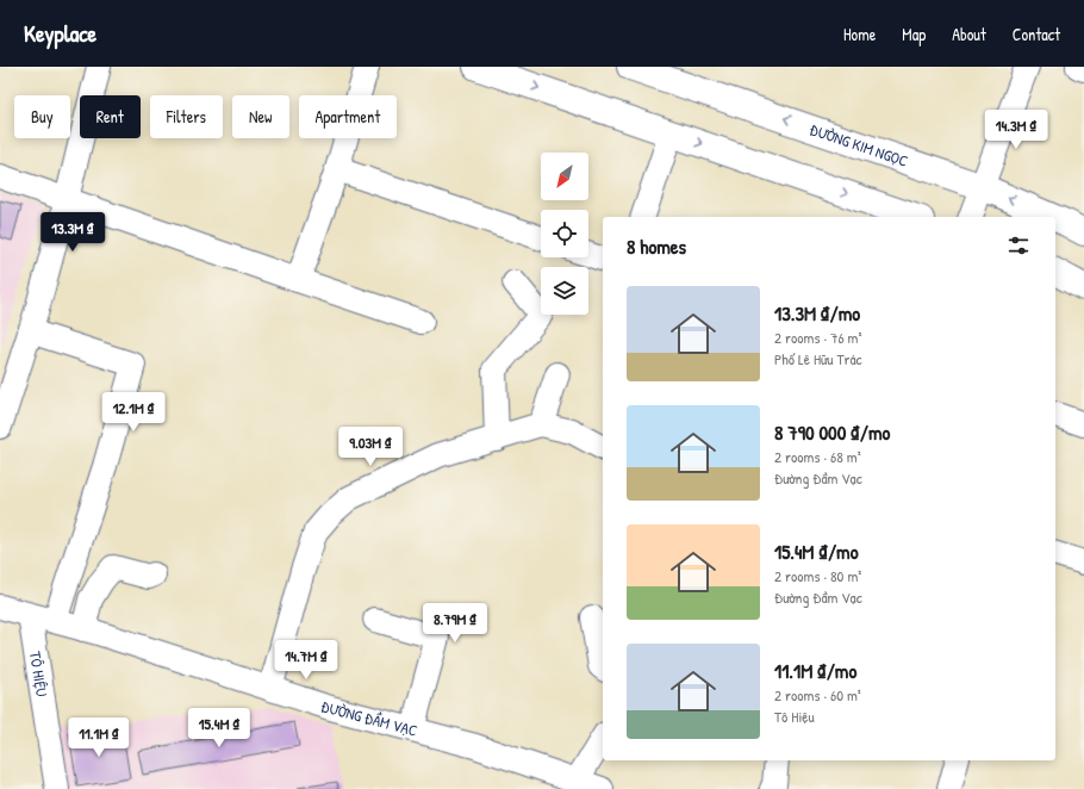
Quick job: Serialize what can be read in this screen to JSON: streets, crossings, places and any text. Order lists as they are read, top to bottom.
{
  "streets": {
    "main road": ["ĐƯỜNG KIM NGỌC"],
    "street": ["TÔ HIỆU", "ĐƯỜNG ĐẦM VẠC"]
  },
  "crossings": [
    ["TÔ HIỆU", "ĐƯỜNG ĐẦM VẠC"]
  ],
  "north": "bottom left",
  "page": {
    "header": "Keyplace",
    "nav": [
      "Home",
      "Map",
      "About",
      "Contact"
    ],
    "chip": [
      "Buy",
      "Rent",
      "Filters",
      "New",
      "Apartment"
    ],
    "price": [
      "14.3M ₫",
      "13.3M ₫",
      "12.1M ₫",
      "9.03M ₫",
      "8.79M ₫",
      "14.7M ₫",
      "15.4M ₫",
      "11.1M ₫"
    ],
    "heading": "8 homes",
    "list": [
      {
        "name": "13.3M ₫/mo",
        "note": "2 rooms · 76 m² · Phố Lê Hữu Trác"
      },
      {
        "name": "8 790 000 ₫/mo",
        "note": "2 rooms · 68 m² · Đường Đầm Vạc"
      },
      {
        "name": "15.4M ₫/mo",
        "note": "2 rooms · 80 m² · Đường Đầm Vạc"
      },
      {
        "name": "11.1M ₫/mo",
        "note": "2 rooms · 60 m² · Tô Hiệu"
      }
    ]
  }
}
